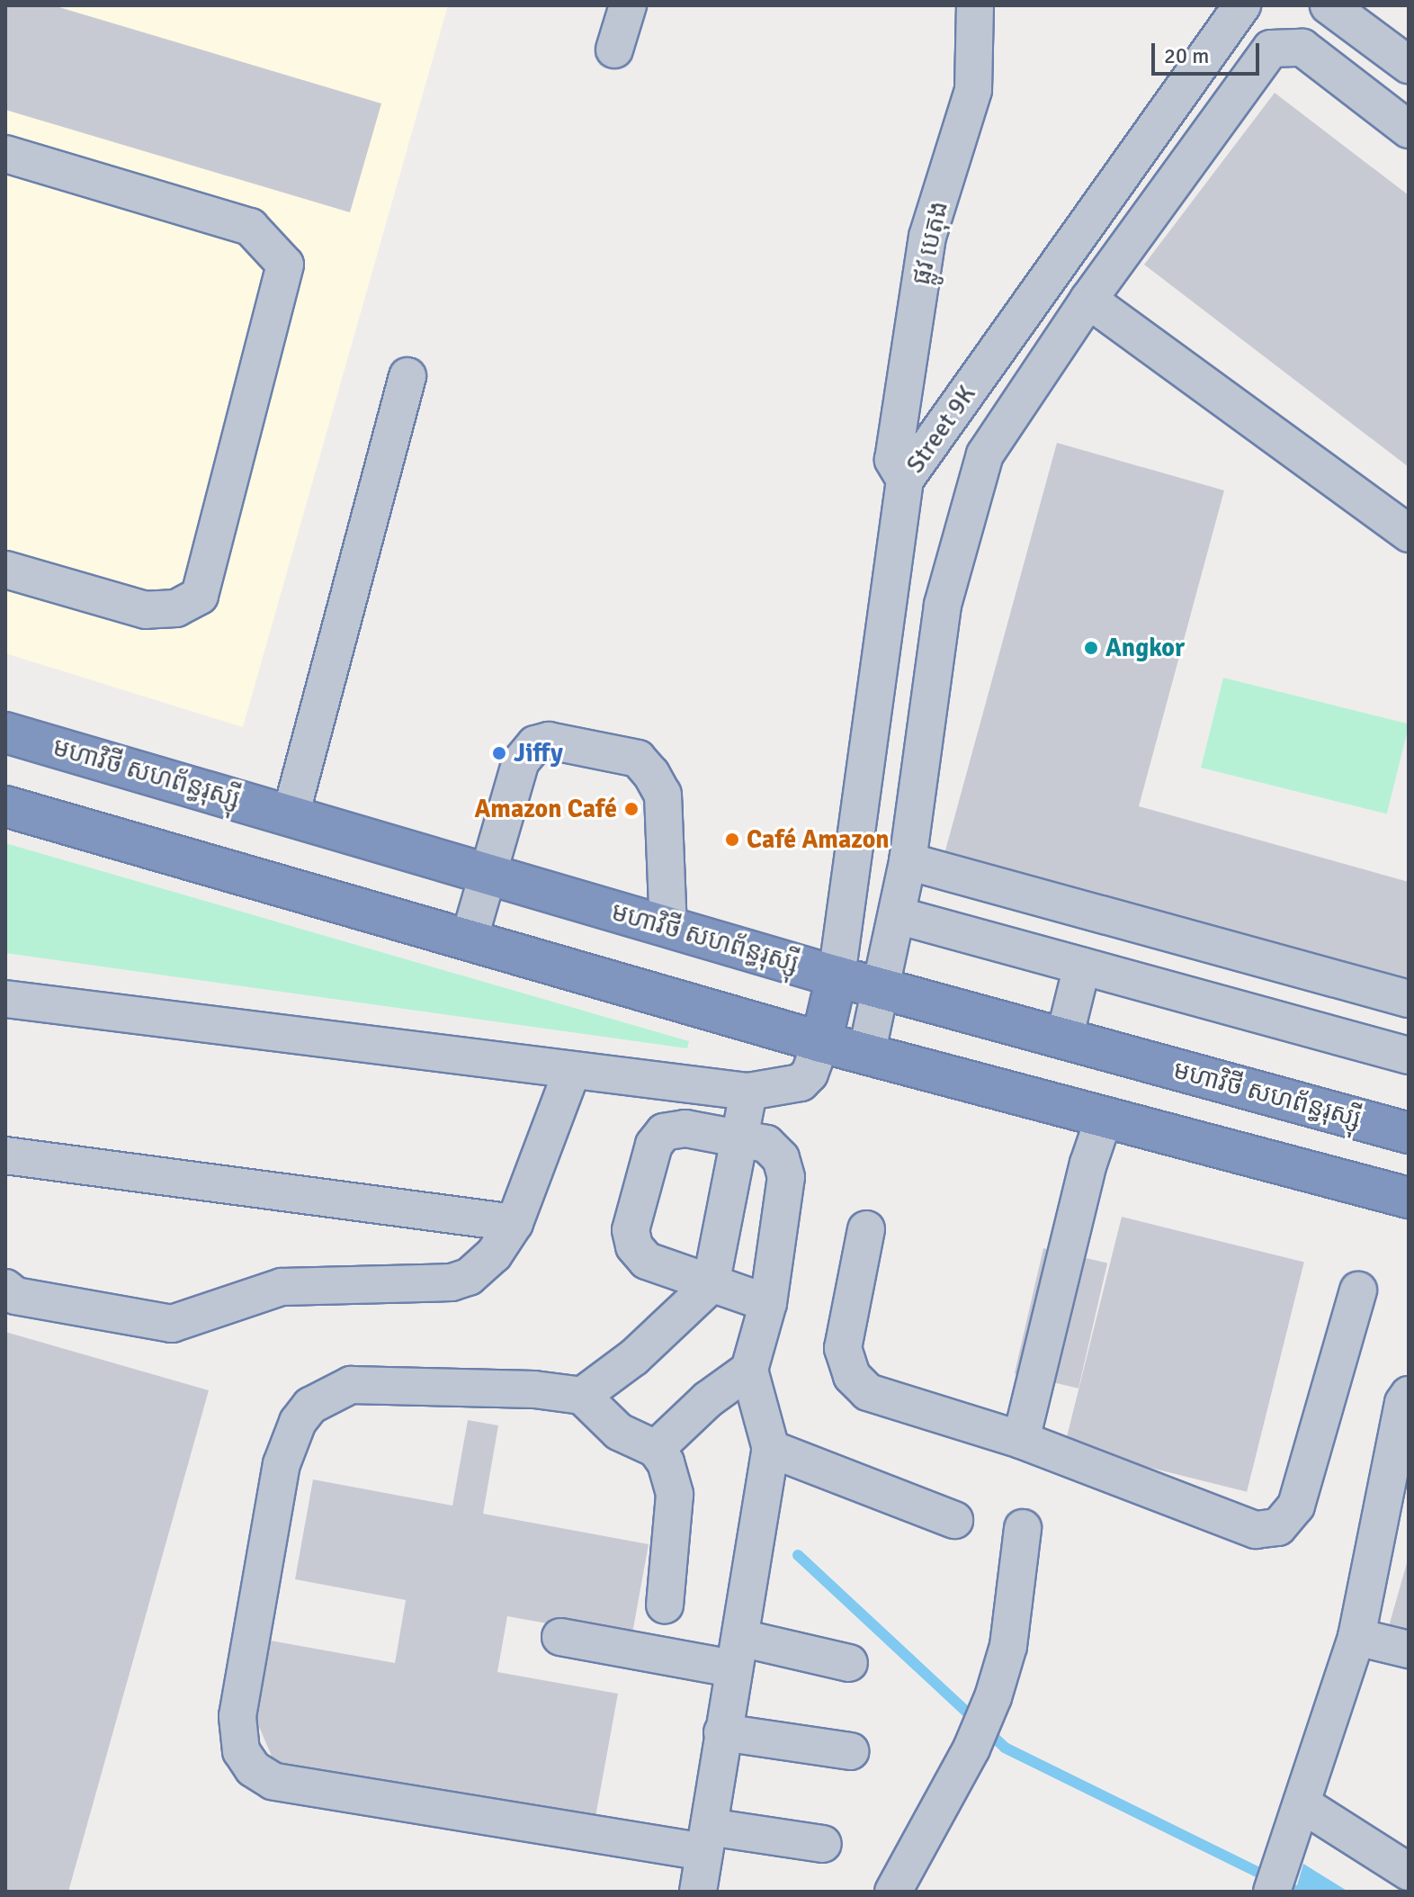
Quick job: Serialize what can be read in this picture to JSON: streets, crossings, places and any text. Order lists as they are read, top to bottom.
{
  "streets": {
    "highway": ["មហាវិថី សហព័ន្ធរុស្ស៊ី"],
    "street": ["ផ្លូវ បេតុង", "Street 9K"]
  },
  "crossings": [
    ["ផ្លូវ បេតុង", "Street 9K"],
    ["Street 9K", "មហាវិថី សហព័ន្ធរុស្ស៊ី"]
  ],
  "places": [
    "Angkor",
    "Jiffy",
    "Amazon Café",
    "Café Amazon"
  ],
  "scale_bar": "20 m"
}
